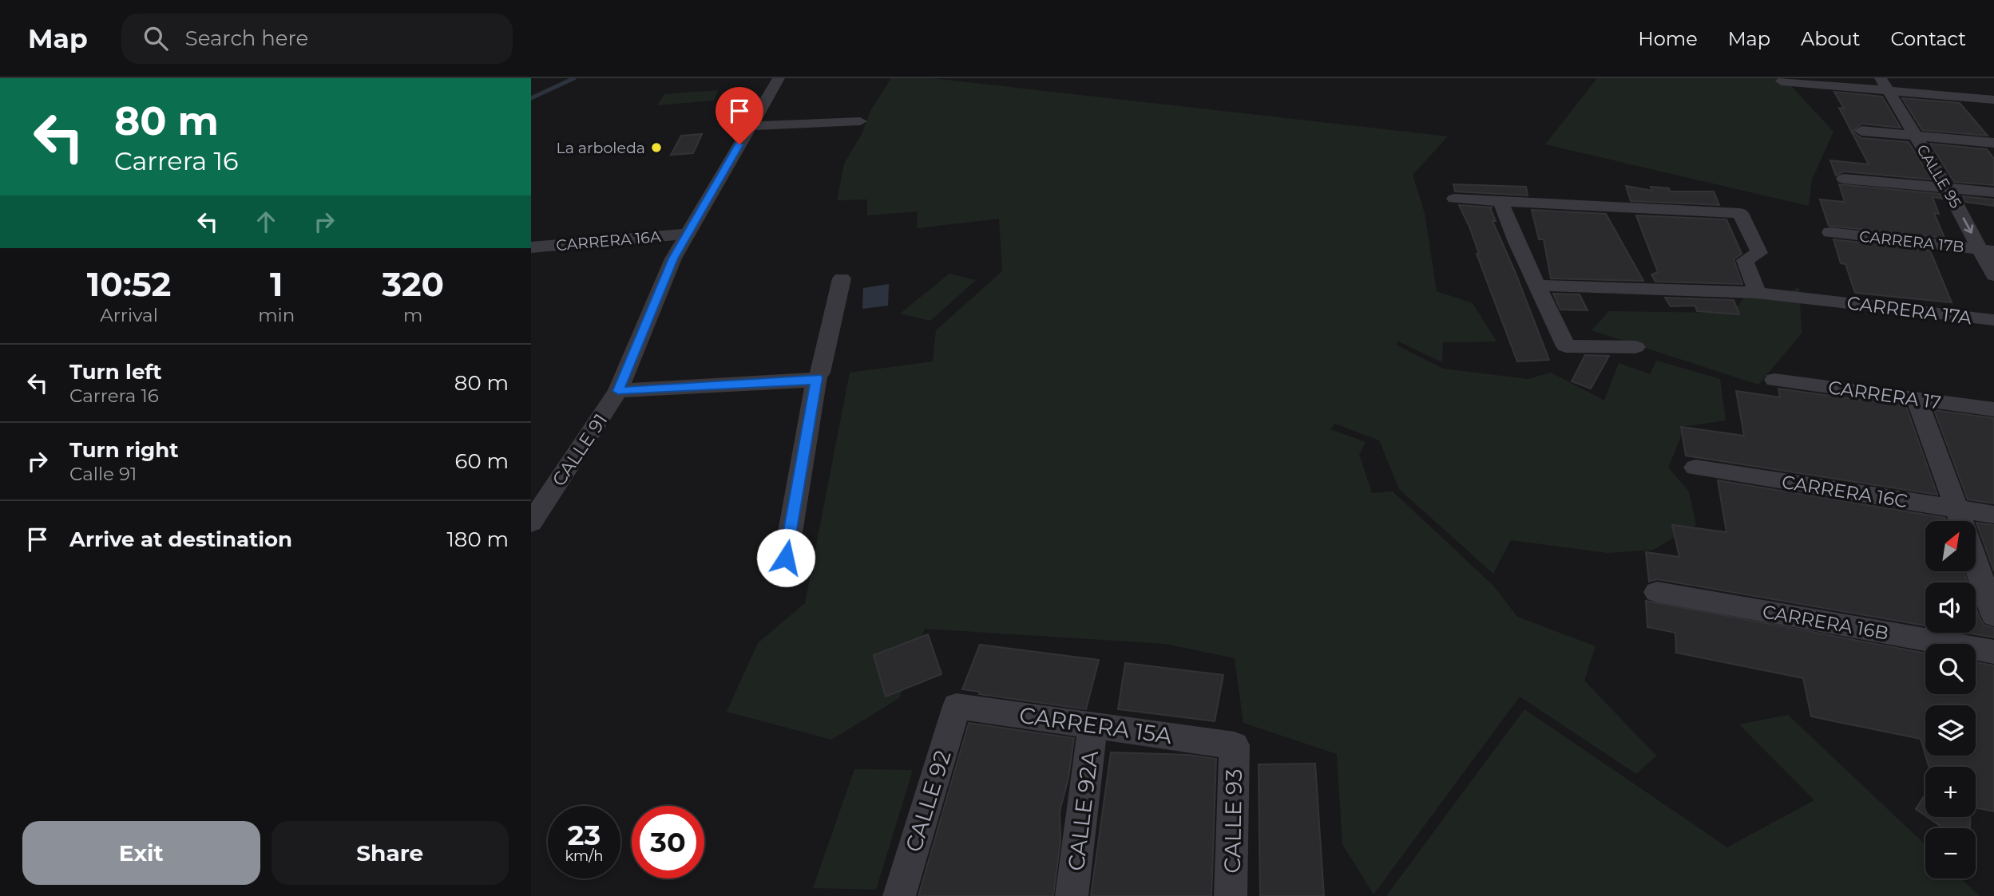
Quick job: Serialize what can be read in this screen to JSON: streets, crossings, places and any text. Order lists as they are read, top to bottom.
{
  "streets": {
    "street": [
      "CALLE 95",
      "CARRERA 16A",
      "CARRERA 17B",
      "CARRERA 17A",
      "CARRERA 17",
      "CALLE 91",
      "CARRERA 16C",
      "CARRERA 16B",
      "CARRERA 15A",
      "CALLE 92",
      "CALLE 92A",
      "CALLE 93"
    ]
  },
  "crossings": [
    ["CALLE 95", "CARRERA 17B"],
    ["CARRERA 16A", "CALLE 91"],
    ["CARRERA 15A", "CALLE 92"],
    ["CARRERA 15A", "CALLE 92A"],
    ["CARRERA 15A", "CALLE 93"]
  ],
  "places": ["La arboleda"],
  "north": "top right",
  "page": {
    "header": "Map",
    "search": "Search here",
    "nav": [
      "Home",
      "Map",
      "About",
      "Contact"
    ],
    "turn": ["80 m", "Carrera 16"],
    "eta": [
      "10:52",
      "Arrival",
      "1",
      "min",
      "320",
      "m"
    ],
    "list": [
      {
        "name": "Turn left",
        "note": "Carrera 16",
        "value": "80 m"
      },
      {
        "name": "Turn right",
        "note": "Calle 91",
        "value": "60 m"
      },
      {
        "name": "Arrive at destination",
        "value": "180 m"
      }
    ],
    "map_buttons": ["+", "−"],
    "speed": "23 km/h",
    "limit": "30",
    "buttons": ["Exit", "Share"]
  }
}
